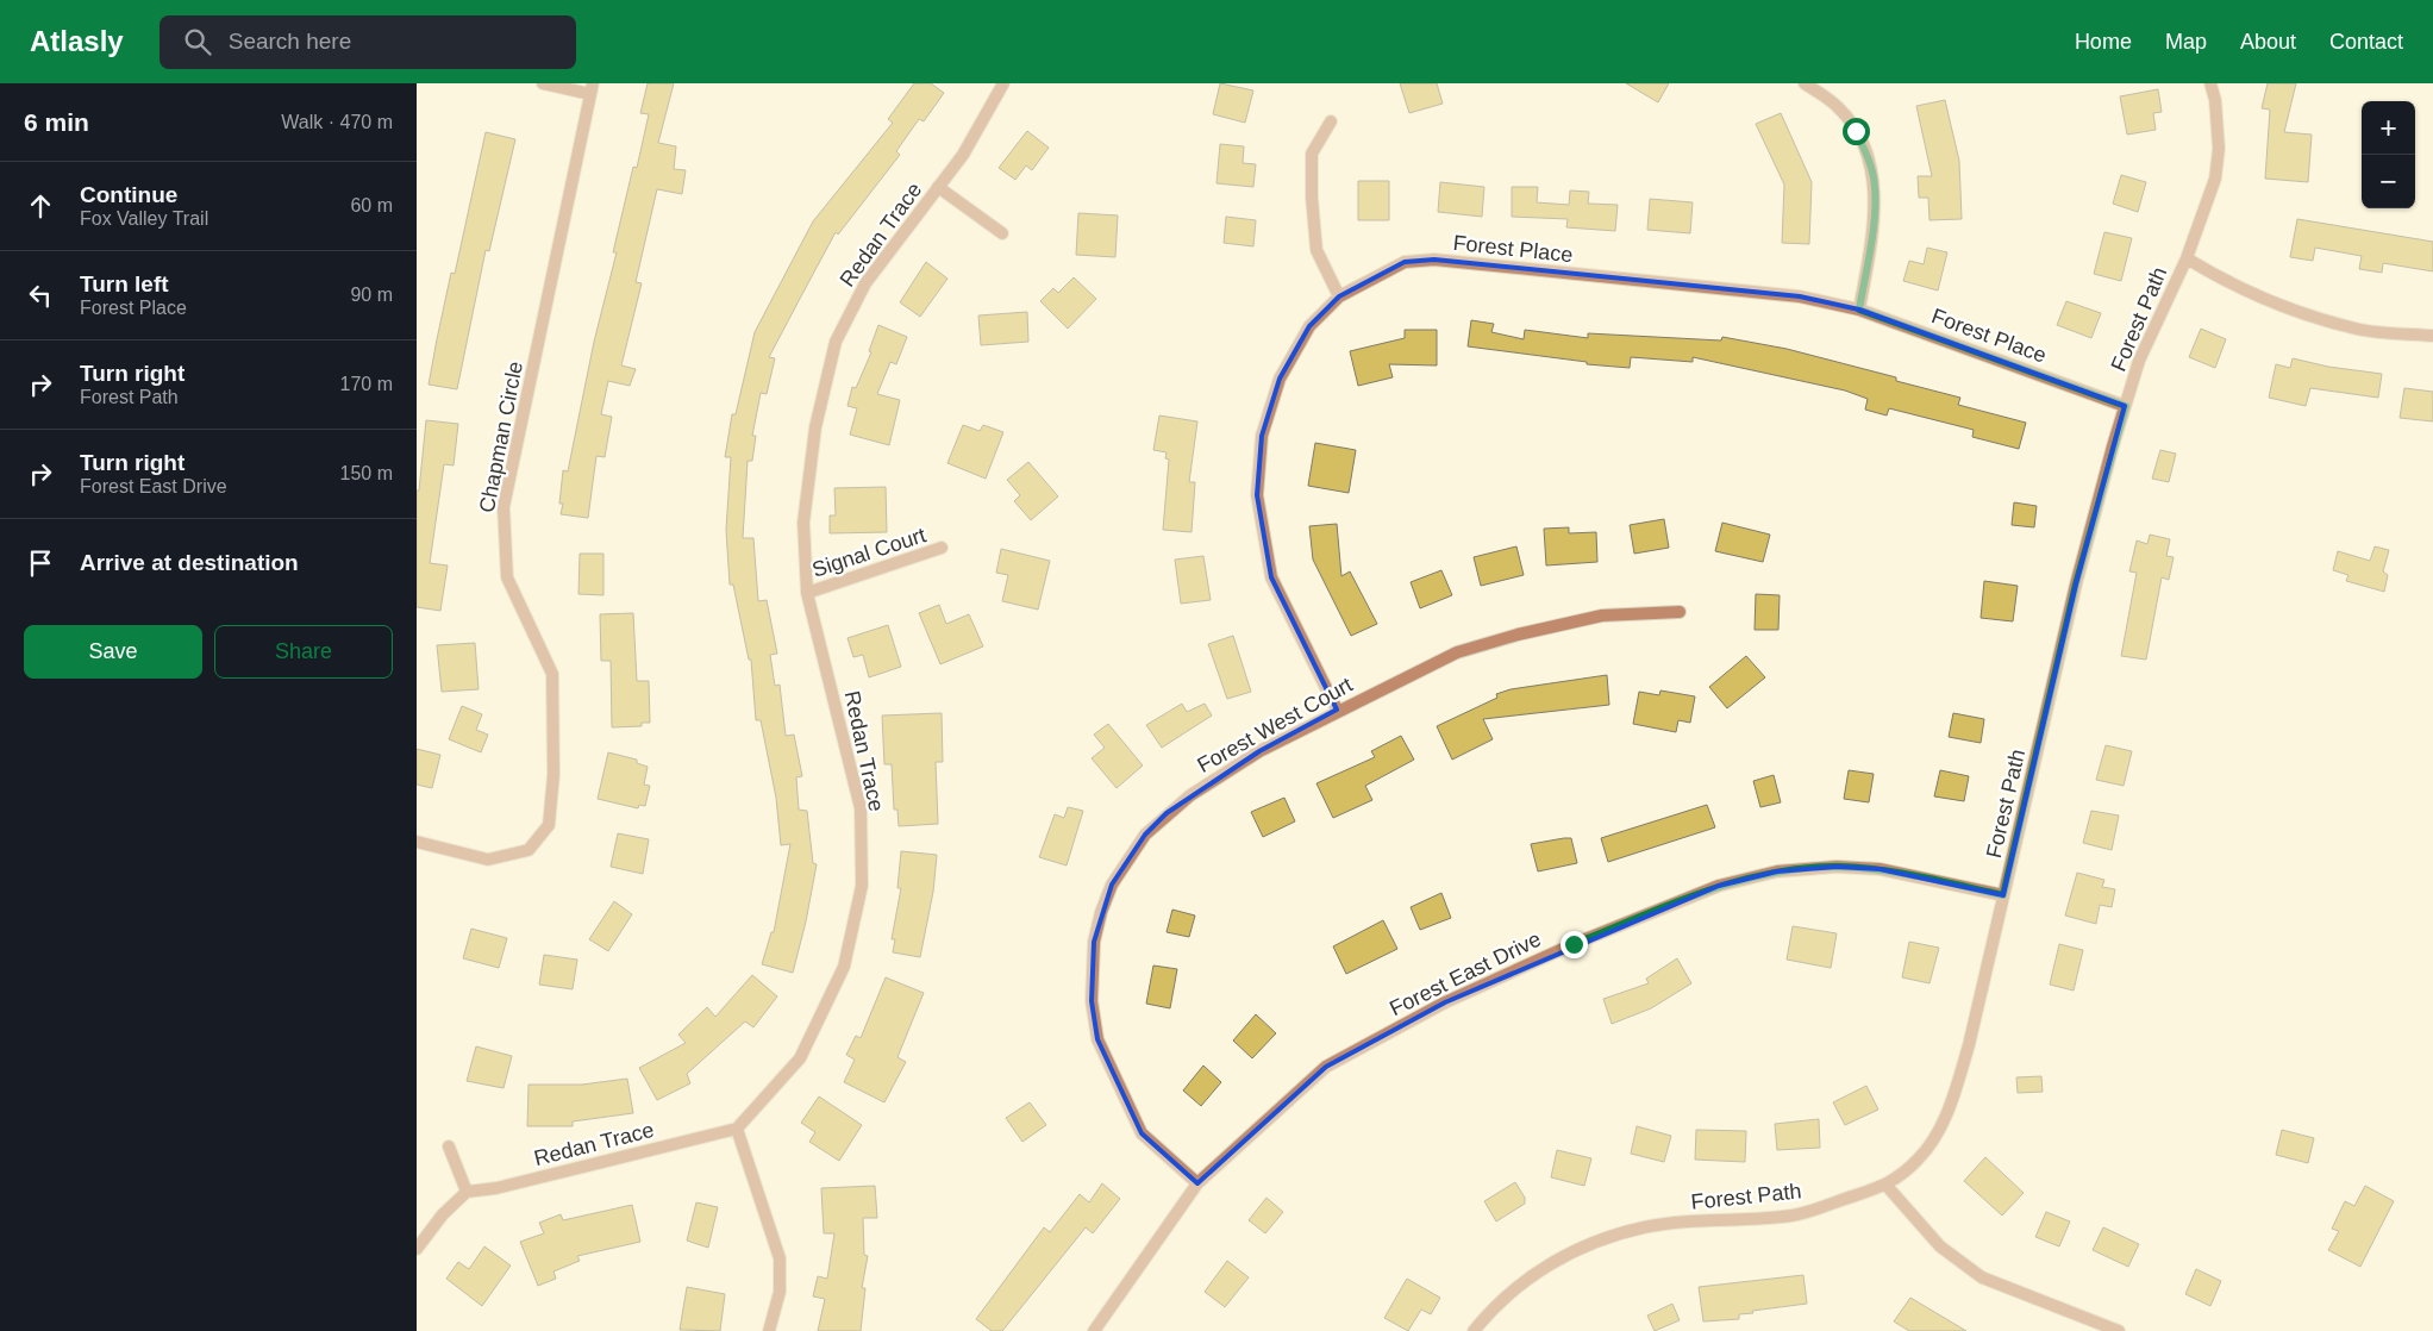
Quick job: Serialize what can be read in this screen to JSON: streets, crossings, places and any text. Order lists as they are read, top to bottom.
{
  "streets": {
    "street": [
      "Redan Trace",
      "Forest Place",
      "Forest Path",
      "Chapman Circle",
      "Signal Court",
      "Forest West Court",
      "Forest East Drive"
    ]
  },
  "crossings": [
    ["Redan Trace", "Signal Court"],
    ["Forest Place", "Forest Path"],
    ["Forest Place", "Forest West Court"],
    ["Forest Path", "Forest East Drive"],
    ["Forest West Court", "Forest East Drive"]
  ],
  "page": {
    "header": "Atlasly",
    "search": "Search here",
    "nav": [
      "Home",
      "Map",
      "About",
      "Contact"
    ],
    "heading": ["6 min", "Walk · 470 m"],
    "map_buttons": ["+", "−"],
    "list": [
      ["Continue", "Fox Valley Trail", "60 m"],
      ["Turn left", "Forest Place", "90 m"],
      ["Turn right", "Forest Path", "170 m"],
      ["Turn right", "Forest East Drive", "150 m"],
      "Arrive at destination"
    ],
    "buttons": ["Save", "Share"]
  }
}
